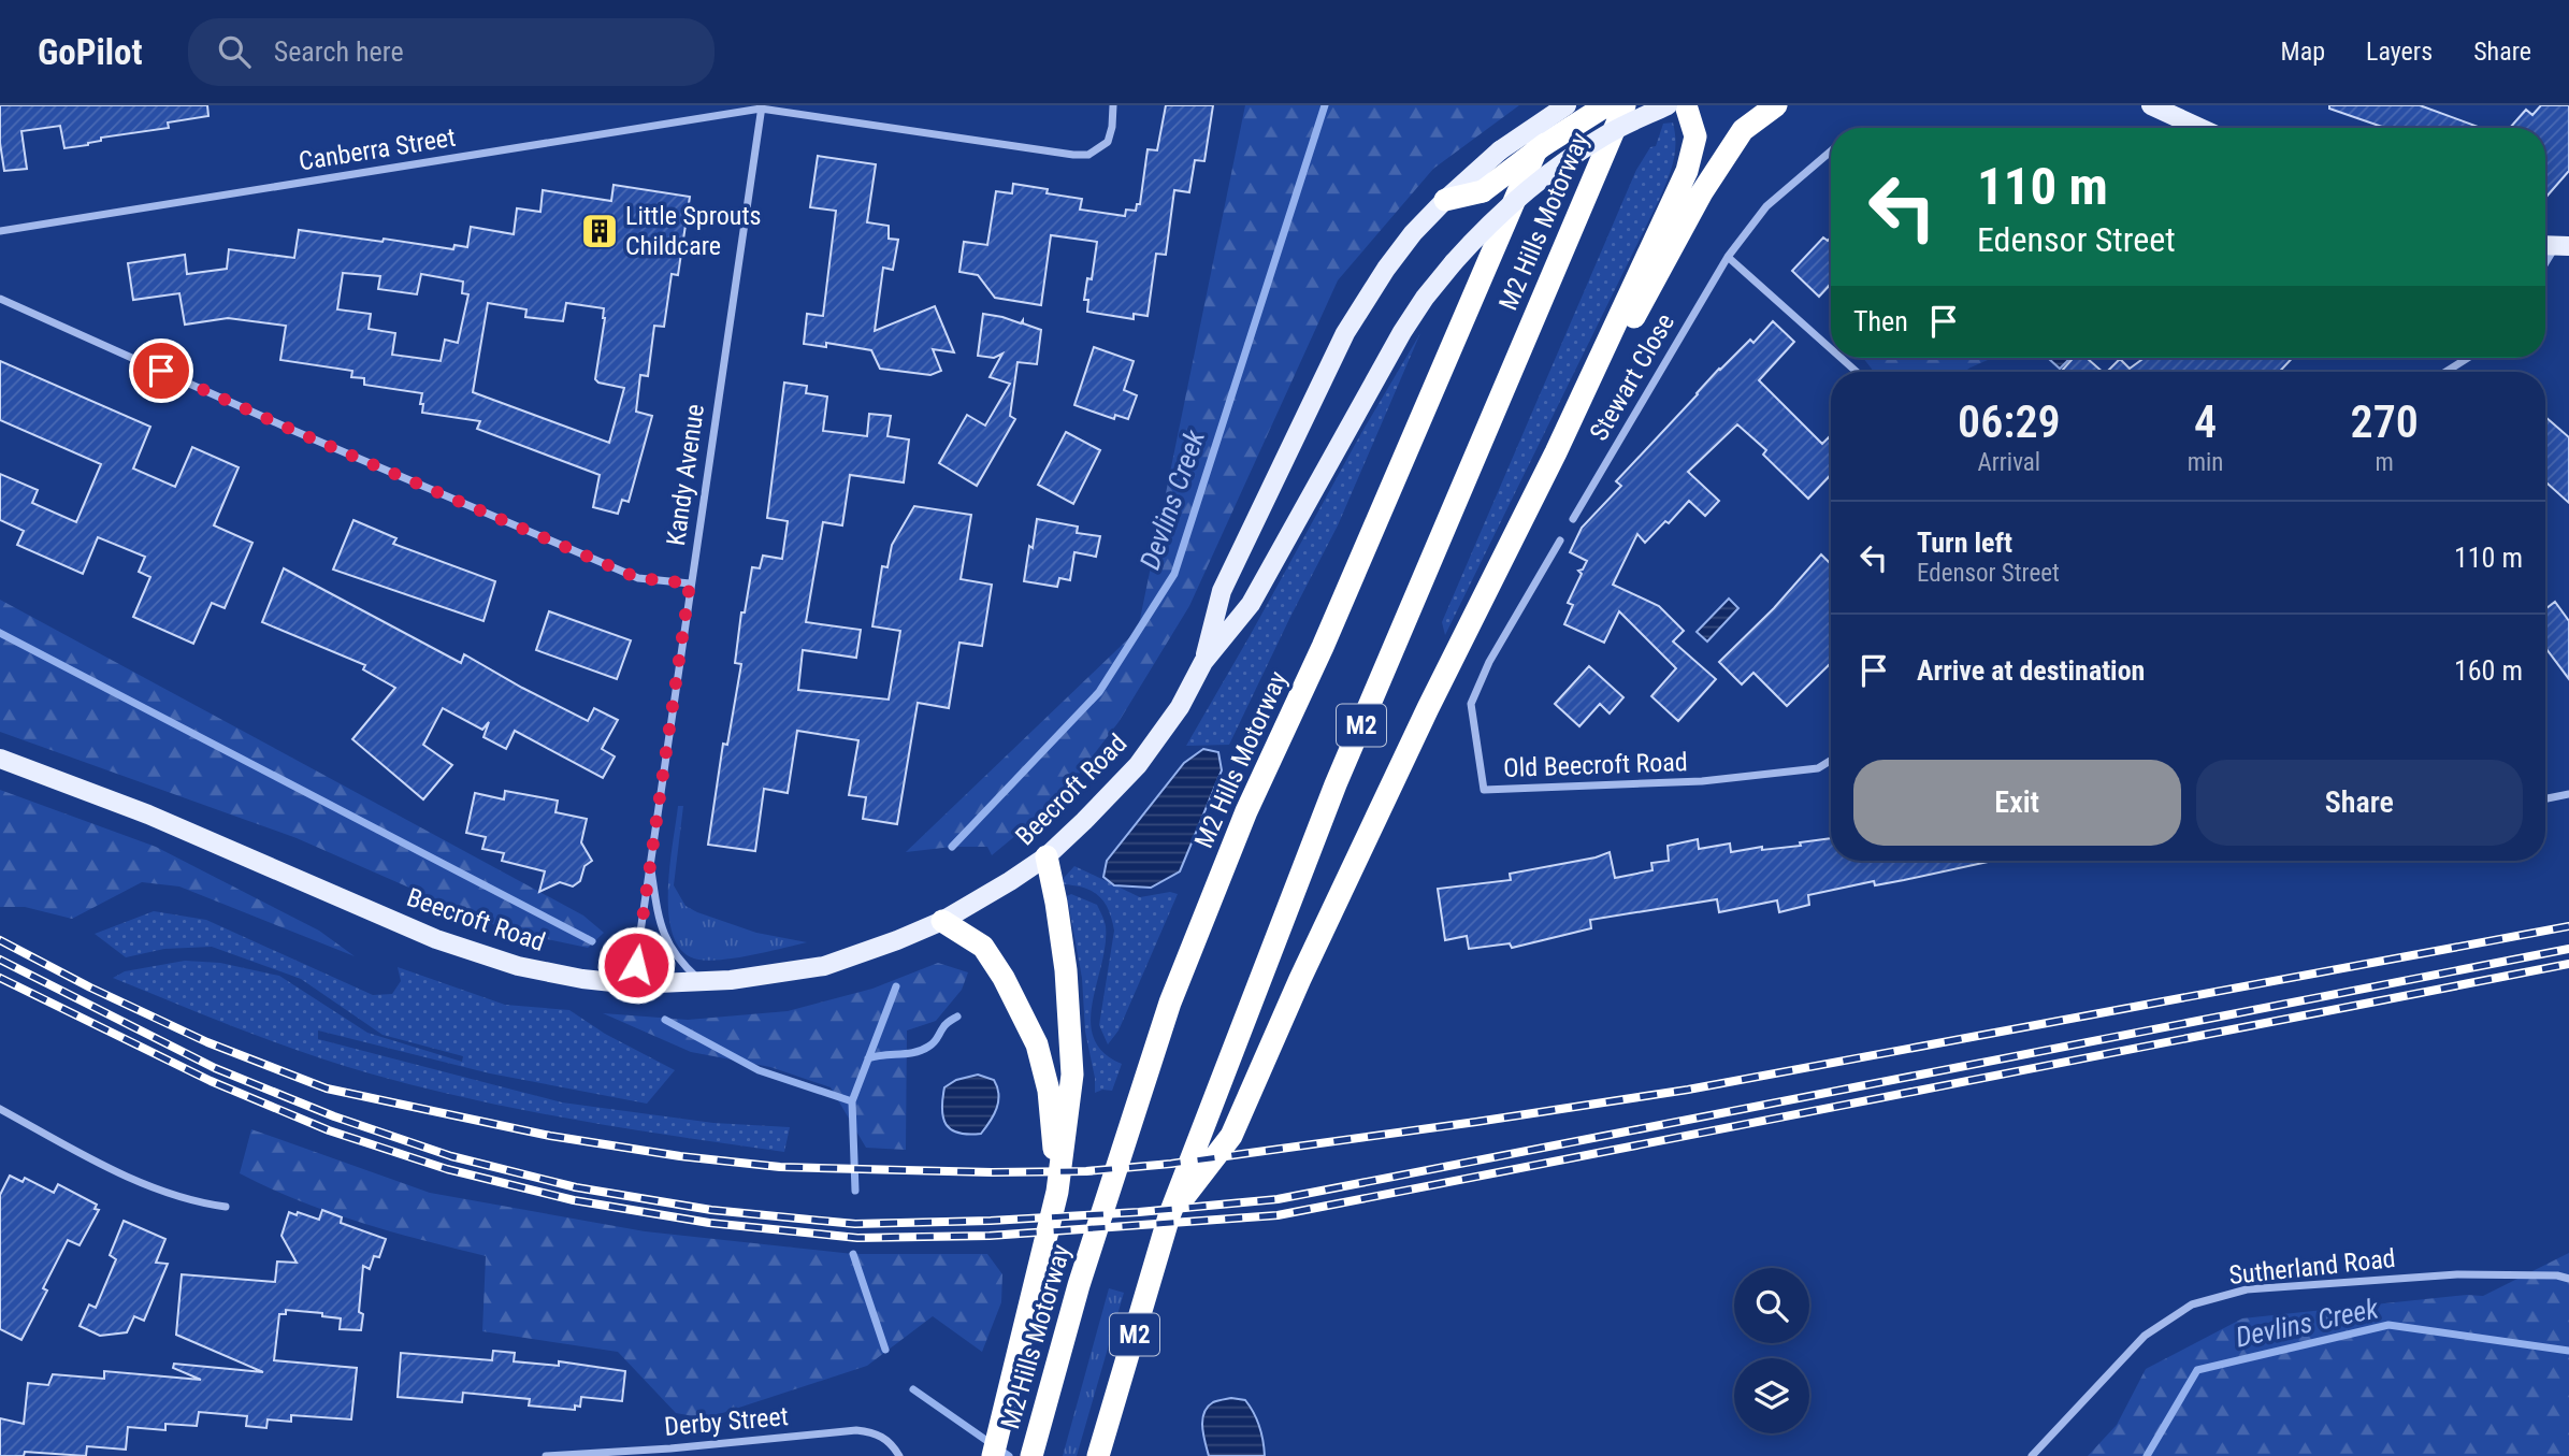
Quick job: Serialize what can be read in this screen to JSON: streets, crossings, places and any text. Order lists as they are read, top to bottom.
{
  "streets": {
    "highway": ["M2 Hills Motorway", "M2"],
    "main road": ["Beecroft Road"],
    "street": [
      "Canberra Street",
      "Stewart Close",
      "Kandy Avenue",
      "Old Beecroft Road",
      "Sutherland Road",
      "Derby Street"
    ]
  },
  "crossings": [
    ["Canberra Street", "Kandy Avenue"],
    ["M2 Hills Motorway", "M2"],
    ["Kandy Avenue", "Beecroft Road"]
  ],
  "water": ["Devlins Creek"],
  "places": {
    "building": ["Little Sprouts Childcare"]
  },
  "page": {
    "header": "GoPilot",
    "search": "Search here",
    "nav": ["Map", "Layers", "Share"],
    "turn": ["110 m", "Edensor Street"],
    "then": "Then",
    "eta": [
      "06:29",
      "Arrival",
      "4",
      "min",
      "270",
      "m"
    ],
    "list": [
      {
        "name": "Turn left",
        "note": "Edensor Street",
        "value": "110 m"
      },
      {
        "name": "Arrive at destination",
        "value": "160 m"
      }
    ],
    "buttons": ["Exit", "Share"]
  }
}
